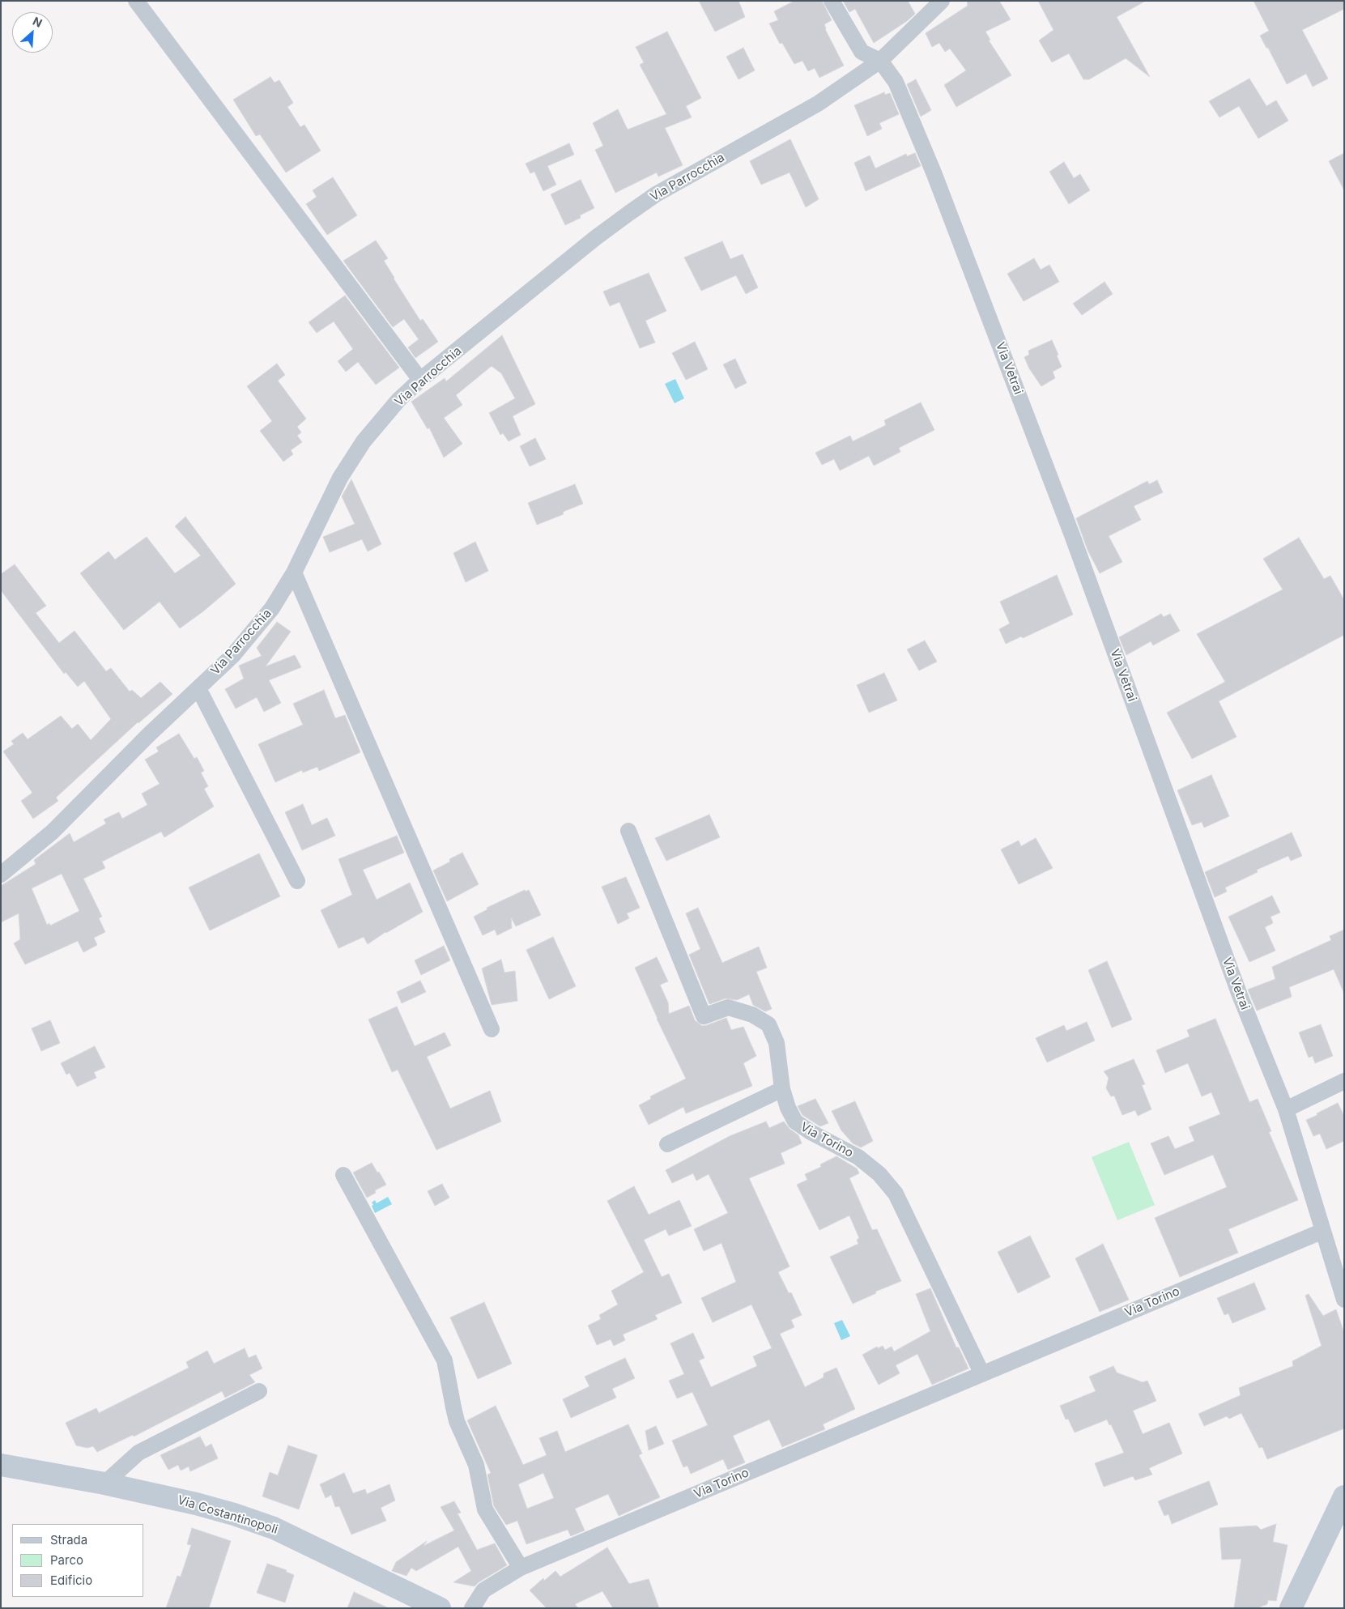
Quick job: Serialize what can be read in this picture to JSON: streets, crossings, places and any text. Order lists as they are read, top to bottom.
{
  "streets": {
    "street": [
      "Via Parrocchia",
      "Via Vetrai",
      "Via Torino",
      "Via Costantinopoli"
    ]
  },
  "crossings": [
    ["Via Parrocchia", "Via Vetrai"],
    ["Via Vetrai", "Via Torino"]
  ],
  "legend": ["Strada", "Parco", "Edificio"],
  "north": "top right"
}
